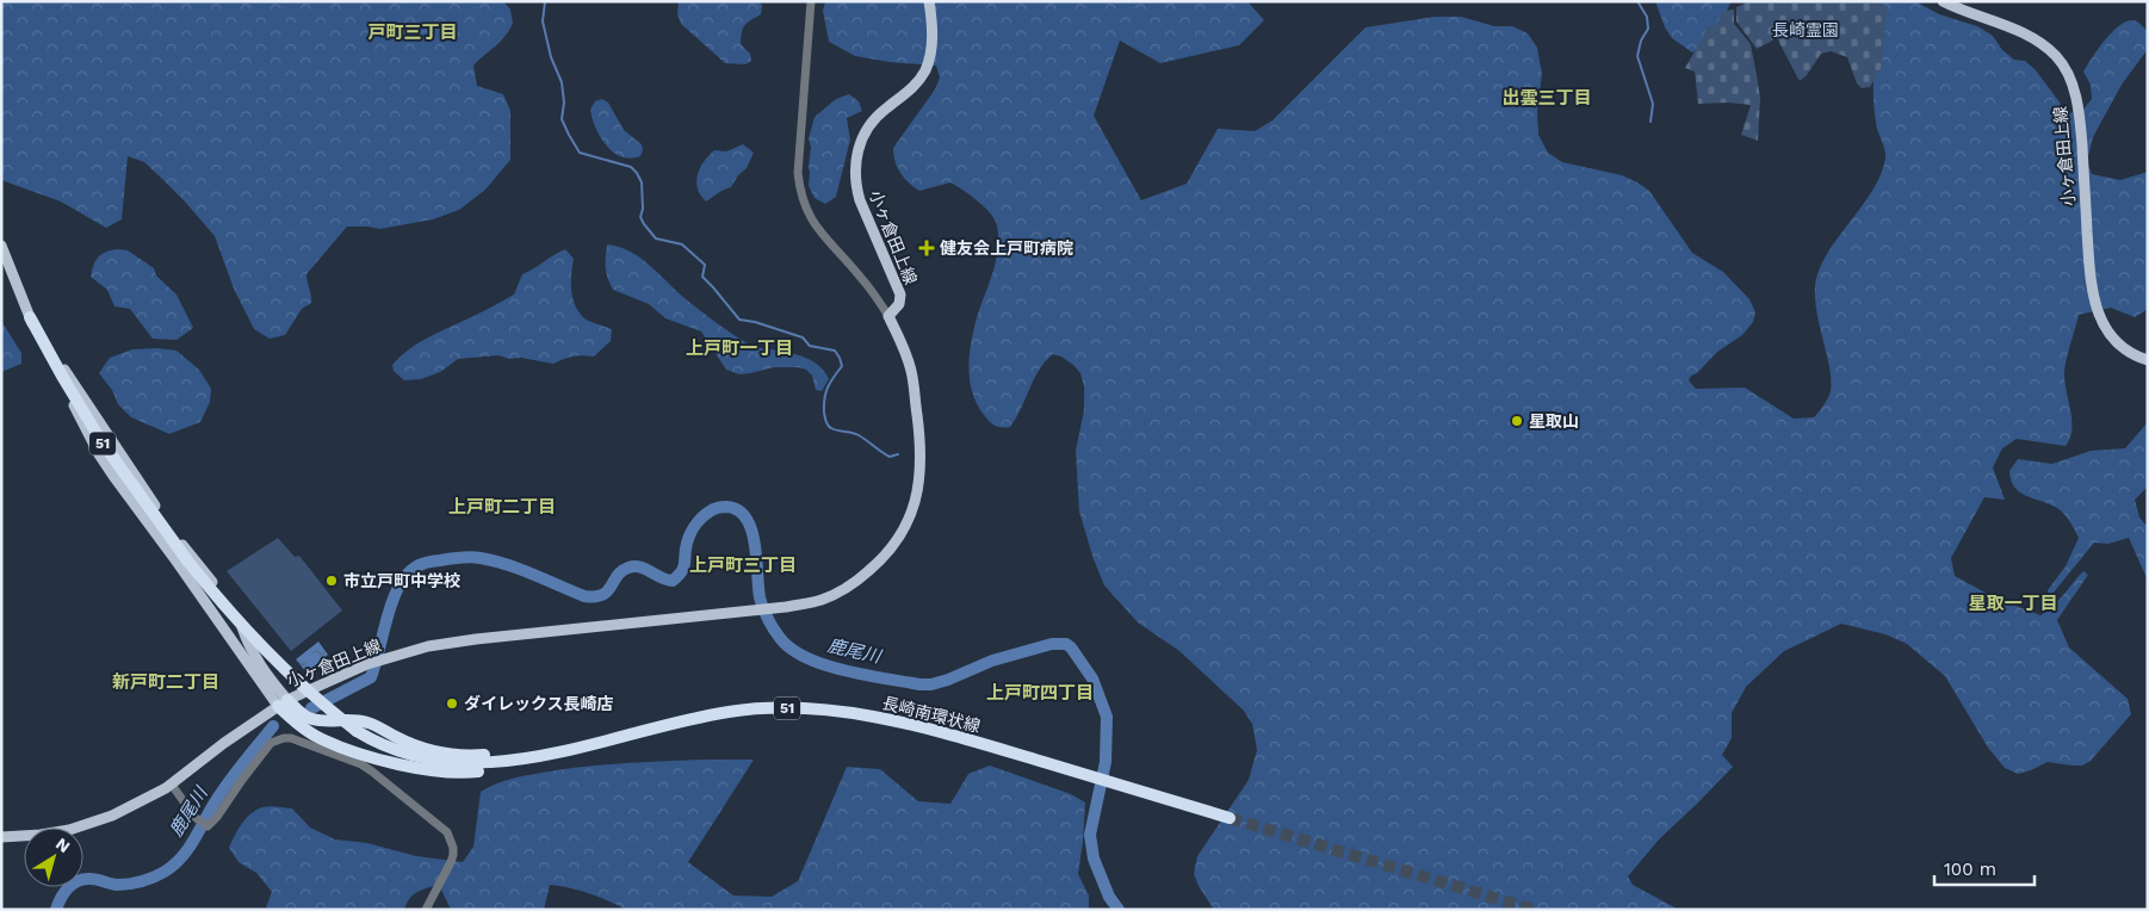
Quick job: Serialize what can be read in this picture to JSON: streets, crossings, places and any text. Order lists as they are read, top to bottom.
{
  "streets": {
    "highway": ["51", "長崎南環状線"],
    "main road": ["小ヶ倉田上線"]
  },
  "crossings": [
    ["小ヶ倉田上線", "51"],
    ["51", "長崎南環状線"]
  ],
  "districts": [
    "戸町三丁目",
    "出雲三丁目",
    "上戸町一丁目",
    "上戸町二丁目",
    "上戸町三丁目",
    "星取一丁目",
    "新戸町二丁目",
    "上戸町四丁目"
  ],
  "water": ["鹿尾川"],
  "parks": ["長崎霊園"],
  "places": {
    "health": ["健友会上戸町病院"],
    "other": ["星取山", "市立戸町中学校", "ダイレックス長崎店"]
  },
  "scale_bar": "100 m",
  "north": "top right"
}
